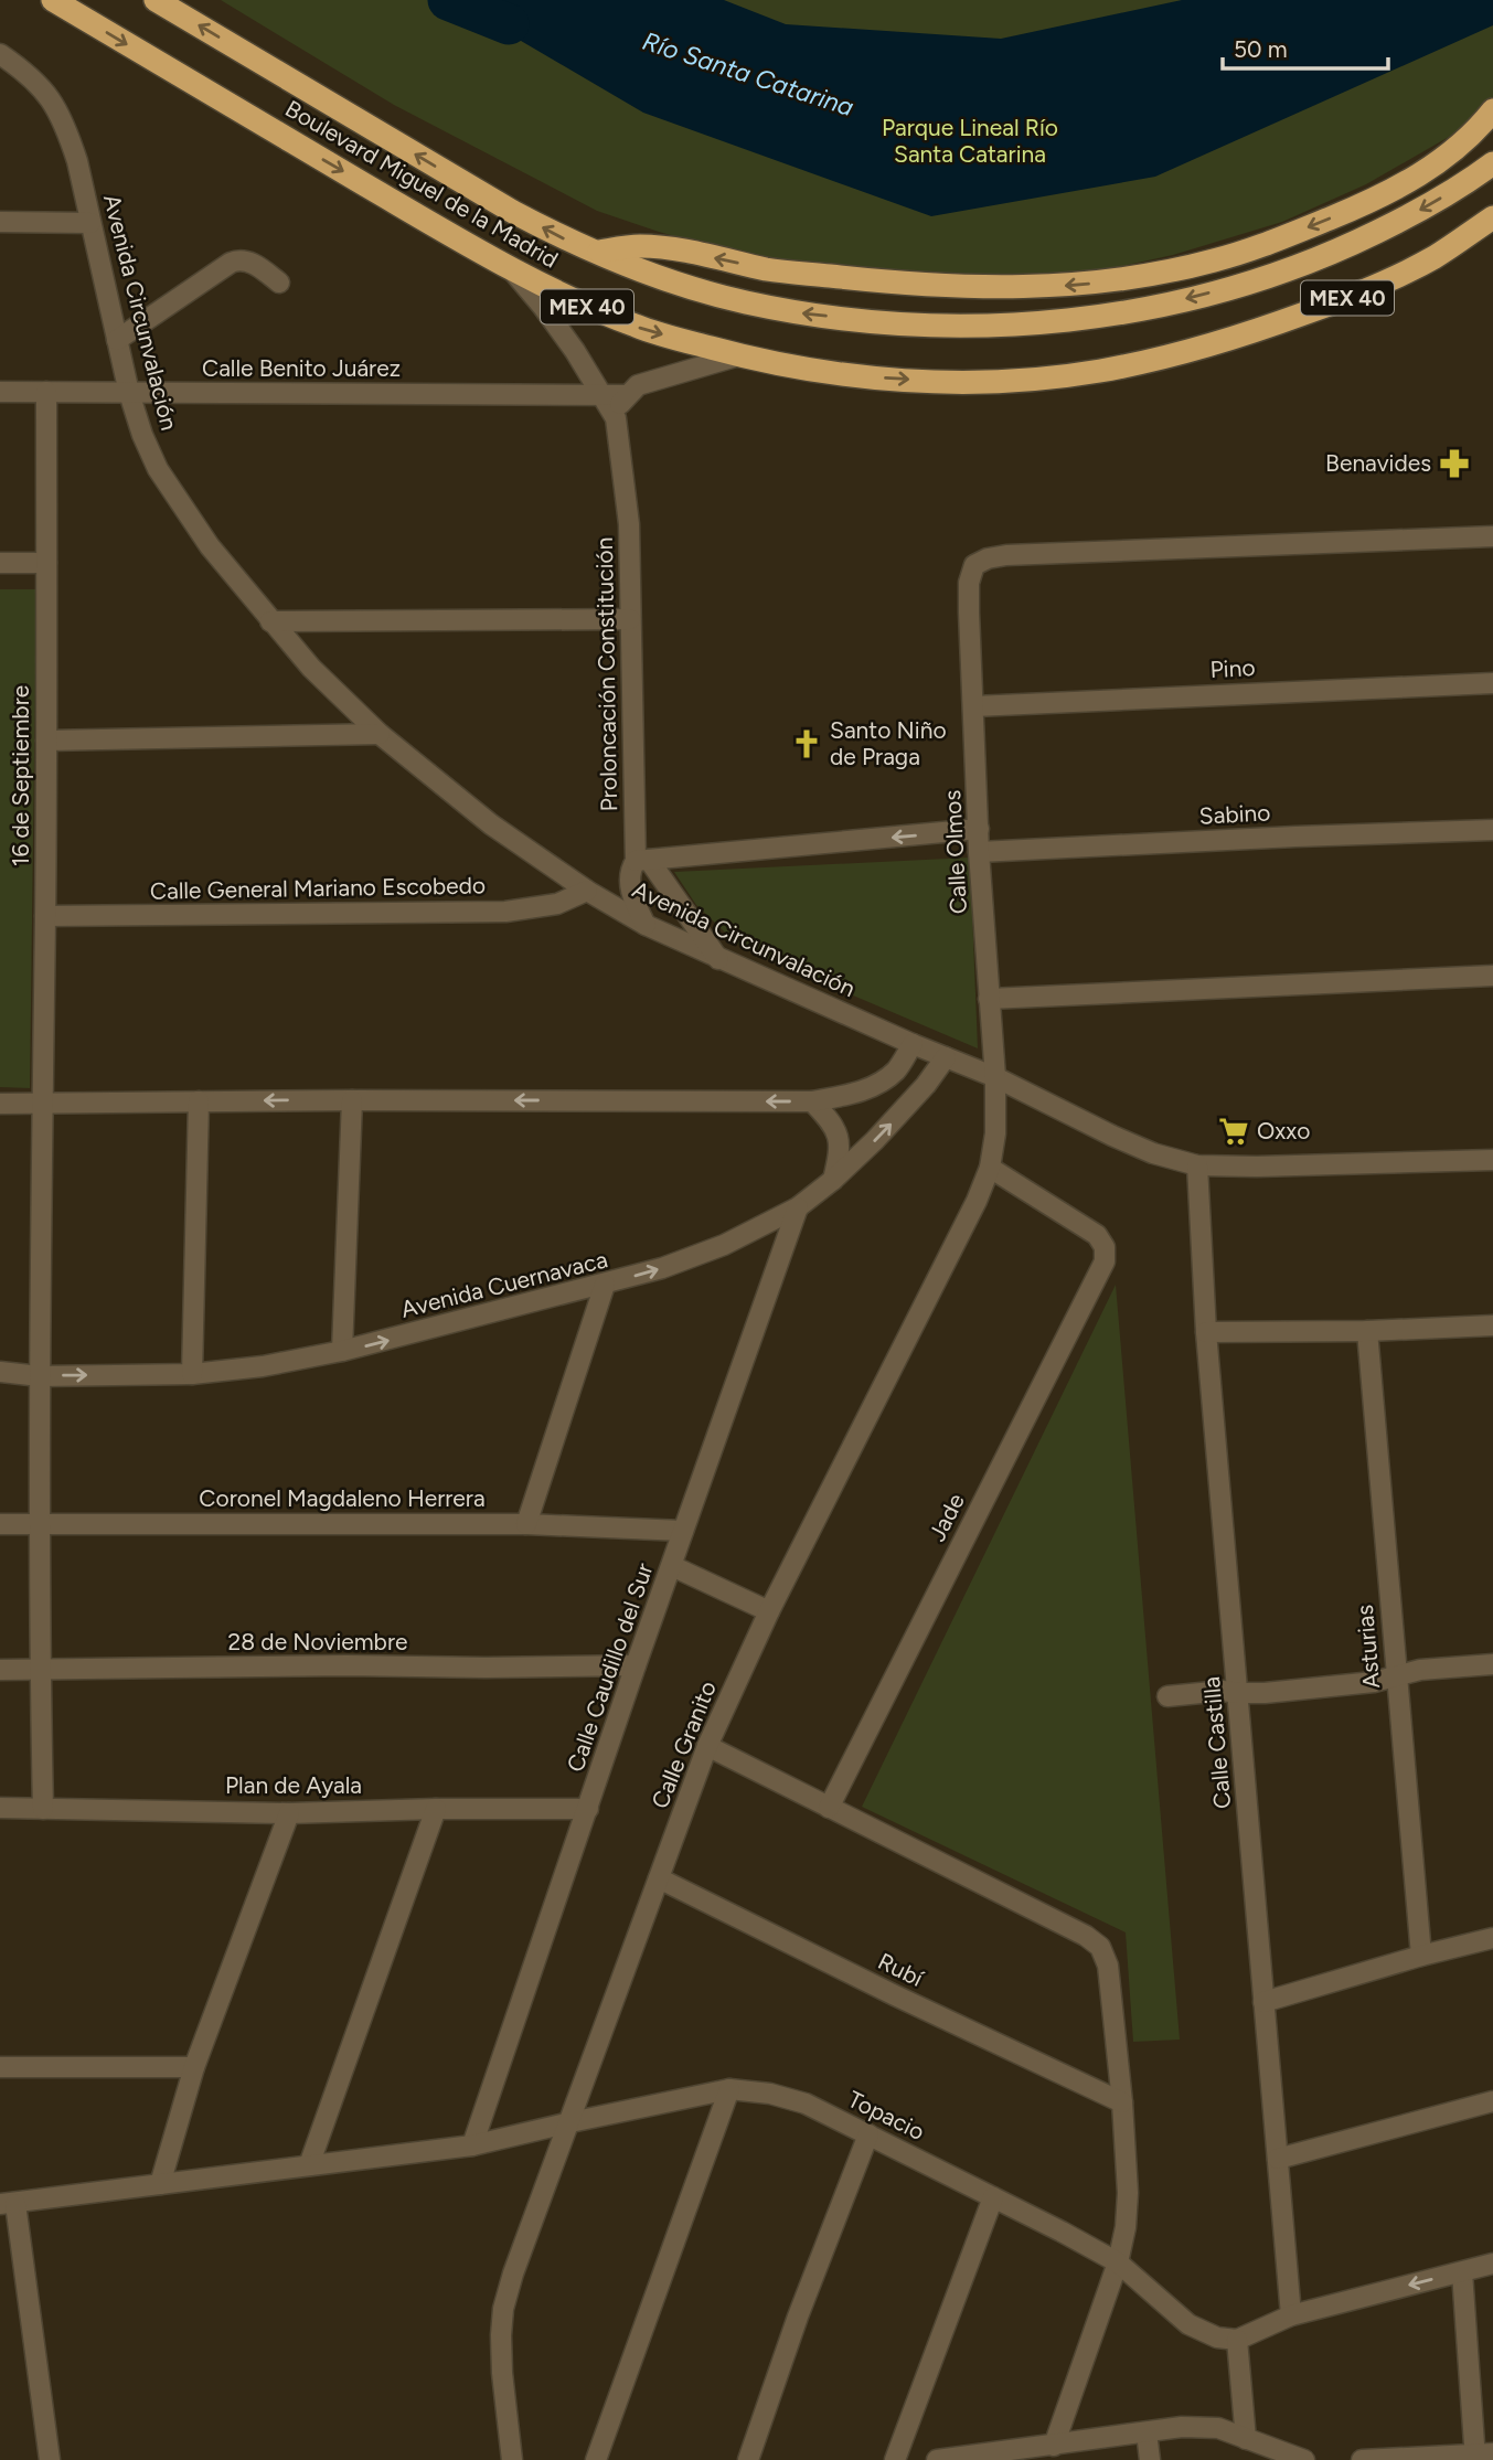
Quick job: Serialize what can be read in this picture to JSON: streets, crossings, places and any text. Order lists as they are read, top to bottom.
{
  "streets": {
    "highway": ["Boulevard Miguel de la Madrid", "MEX 40"],
    "street": [
      "Avenida Circunvalación",
      "Calle Benito Juárez",
      "Pino",
      "Proloncación Constitución",
      "16 de Septiembre",
      "Sabino",
      "Calle Olmos",
      "Calle General Mariano Escobedo",
      "Avenida Cuernavaca",
      "Coronel Magdaleno Herrera",
      "Jade",
      "28 de Noviembre",
      "Asturias",
      "Calle Caudillo del Sur",
      "Calle Castilla",
      "Calle Granito",
      "Plan de Ayala",
      "Rubí",
      "Topacio"
    ]
  },
  "crossings": [
    ["Boulevard Miguel de la Madrid", "Proloncación Constitución"],
    ["Avenida Circunvalación", "Calle Benito Juárez"],
    ["Avenida Circunvalación", "Proloncación Constitución"],
    ["Avenida Circunvalación", "Calle Olmos"],
    ["Avenida Circunvalación", "Calle General Mariano Escobedo"],
    ["Avenida Circunvalación", "Avenida Cuernavaca"],
    ["Avenida Circunvalación", "Calle Castilla"],
    ["Avenida Circunvalación", "Calle Granito"],
    ["Calle Benito Juárez", "Proloncación Constitución"],
    ["Calle Benito Juárez", "16 de Septiembre"],
    ["Pino", "Calle Olmos"],
    ["16 de Septiembre", "Calle General Mariano Escobedo"],
    ["16 de Septiembre", "Avenida Cuernavaca"],
    ["16 de Septiembre", "Coronel Magdaleno Herrera"],
    ["16 de Septiembre", "28 de Noviembre"],
    ["16 de Septiembre", "Plan de Ayala"],
    ["Sabino", "Calle Olmos"],
    ["Calle Olmos", "Calle Granito"],
    ["Avenida Cuernavaca", "Calle Caudillo del Sur"],
    ["Coronel Magdaleno Herrera", "Calle Caudillo del Sur"],
    ["Jade", "Calle Granito"],
    ["28 de Noviembre", "Calle Caudillo del Sur"],
    ["Calle Caudillo del Sur", "Plan de Ayala"],
    ["Calle Caudillo del Sur", "Topacio"],
    ["Calle Granito", "Rubí"],
    ["Calle Granito", "Topacio"]
  ],
  "water": ["Río Santa Catarina"],
  "parks": ["Parque Lineal Río Santa Catarina"],
  "places": {
    "pharmacy": ["Benavides"],
    "church": ["Santo Niño de Praga"],
    "supermarket": ["Oxxo"]
  },
  "scale_bar": "50 m"
}
